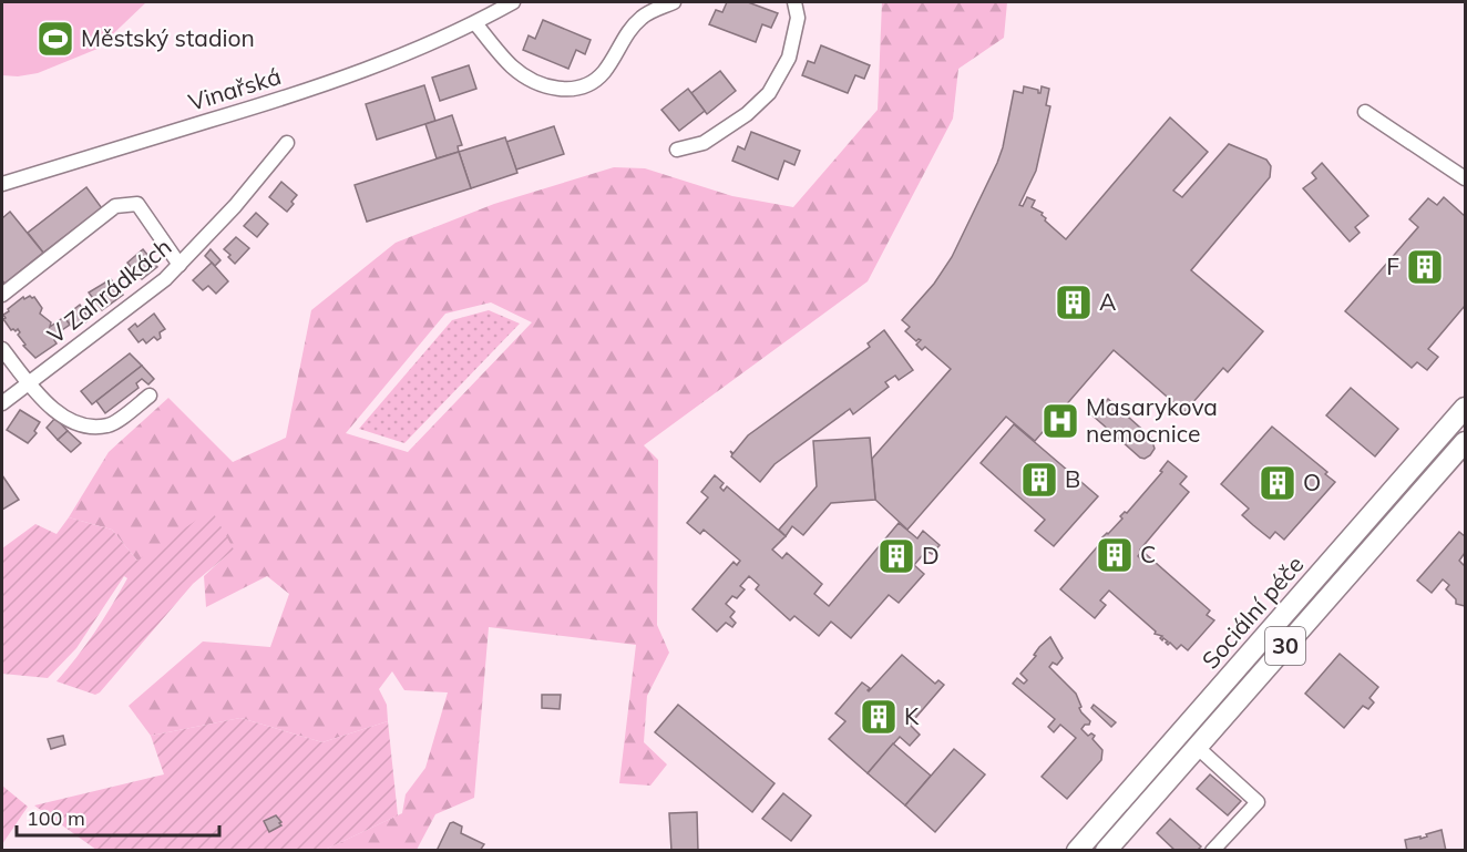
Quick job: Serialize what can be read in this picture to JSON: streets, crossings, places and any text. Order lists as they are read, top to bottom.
{
  "streets": {
    "main road": ["Sociální péče", "30"],
    "street": ["Vinařská", "V Zahrádkách"]
  },
  "places": {
    "sports": ["Městský stadion"],
    "building": [
      "F",
      "A",
      "B",
      "O",
      "C",
      "D",
      "K"
    ],
    "hospital": ["Masarykova nemocnice"]
  },
  "scale_bar": "100 m"
}
